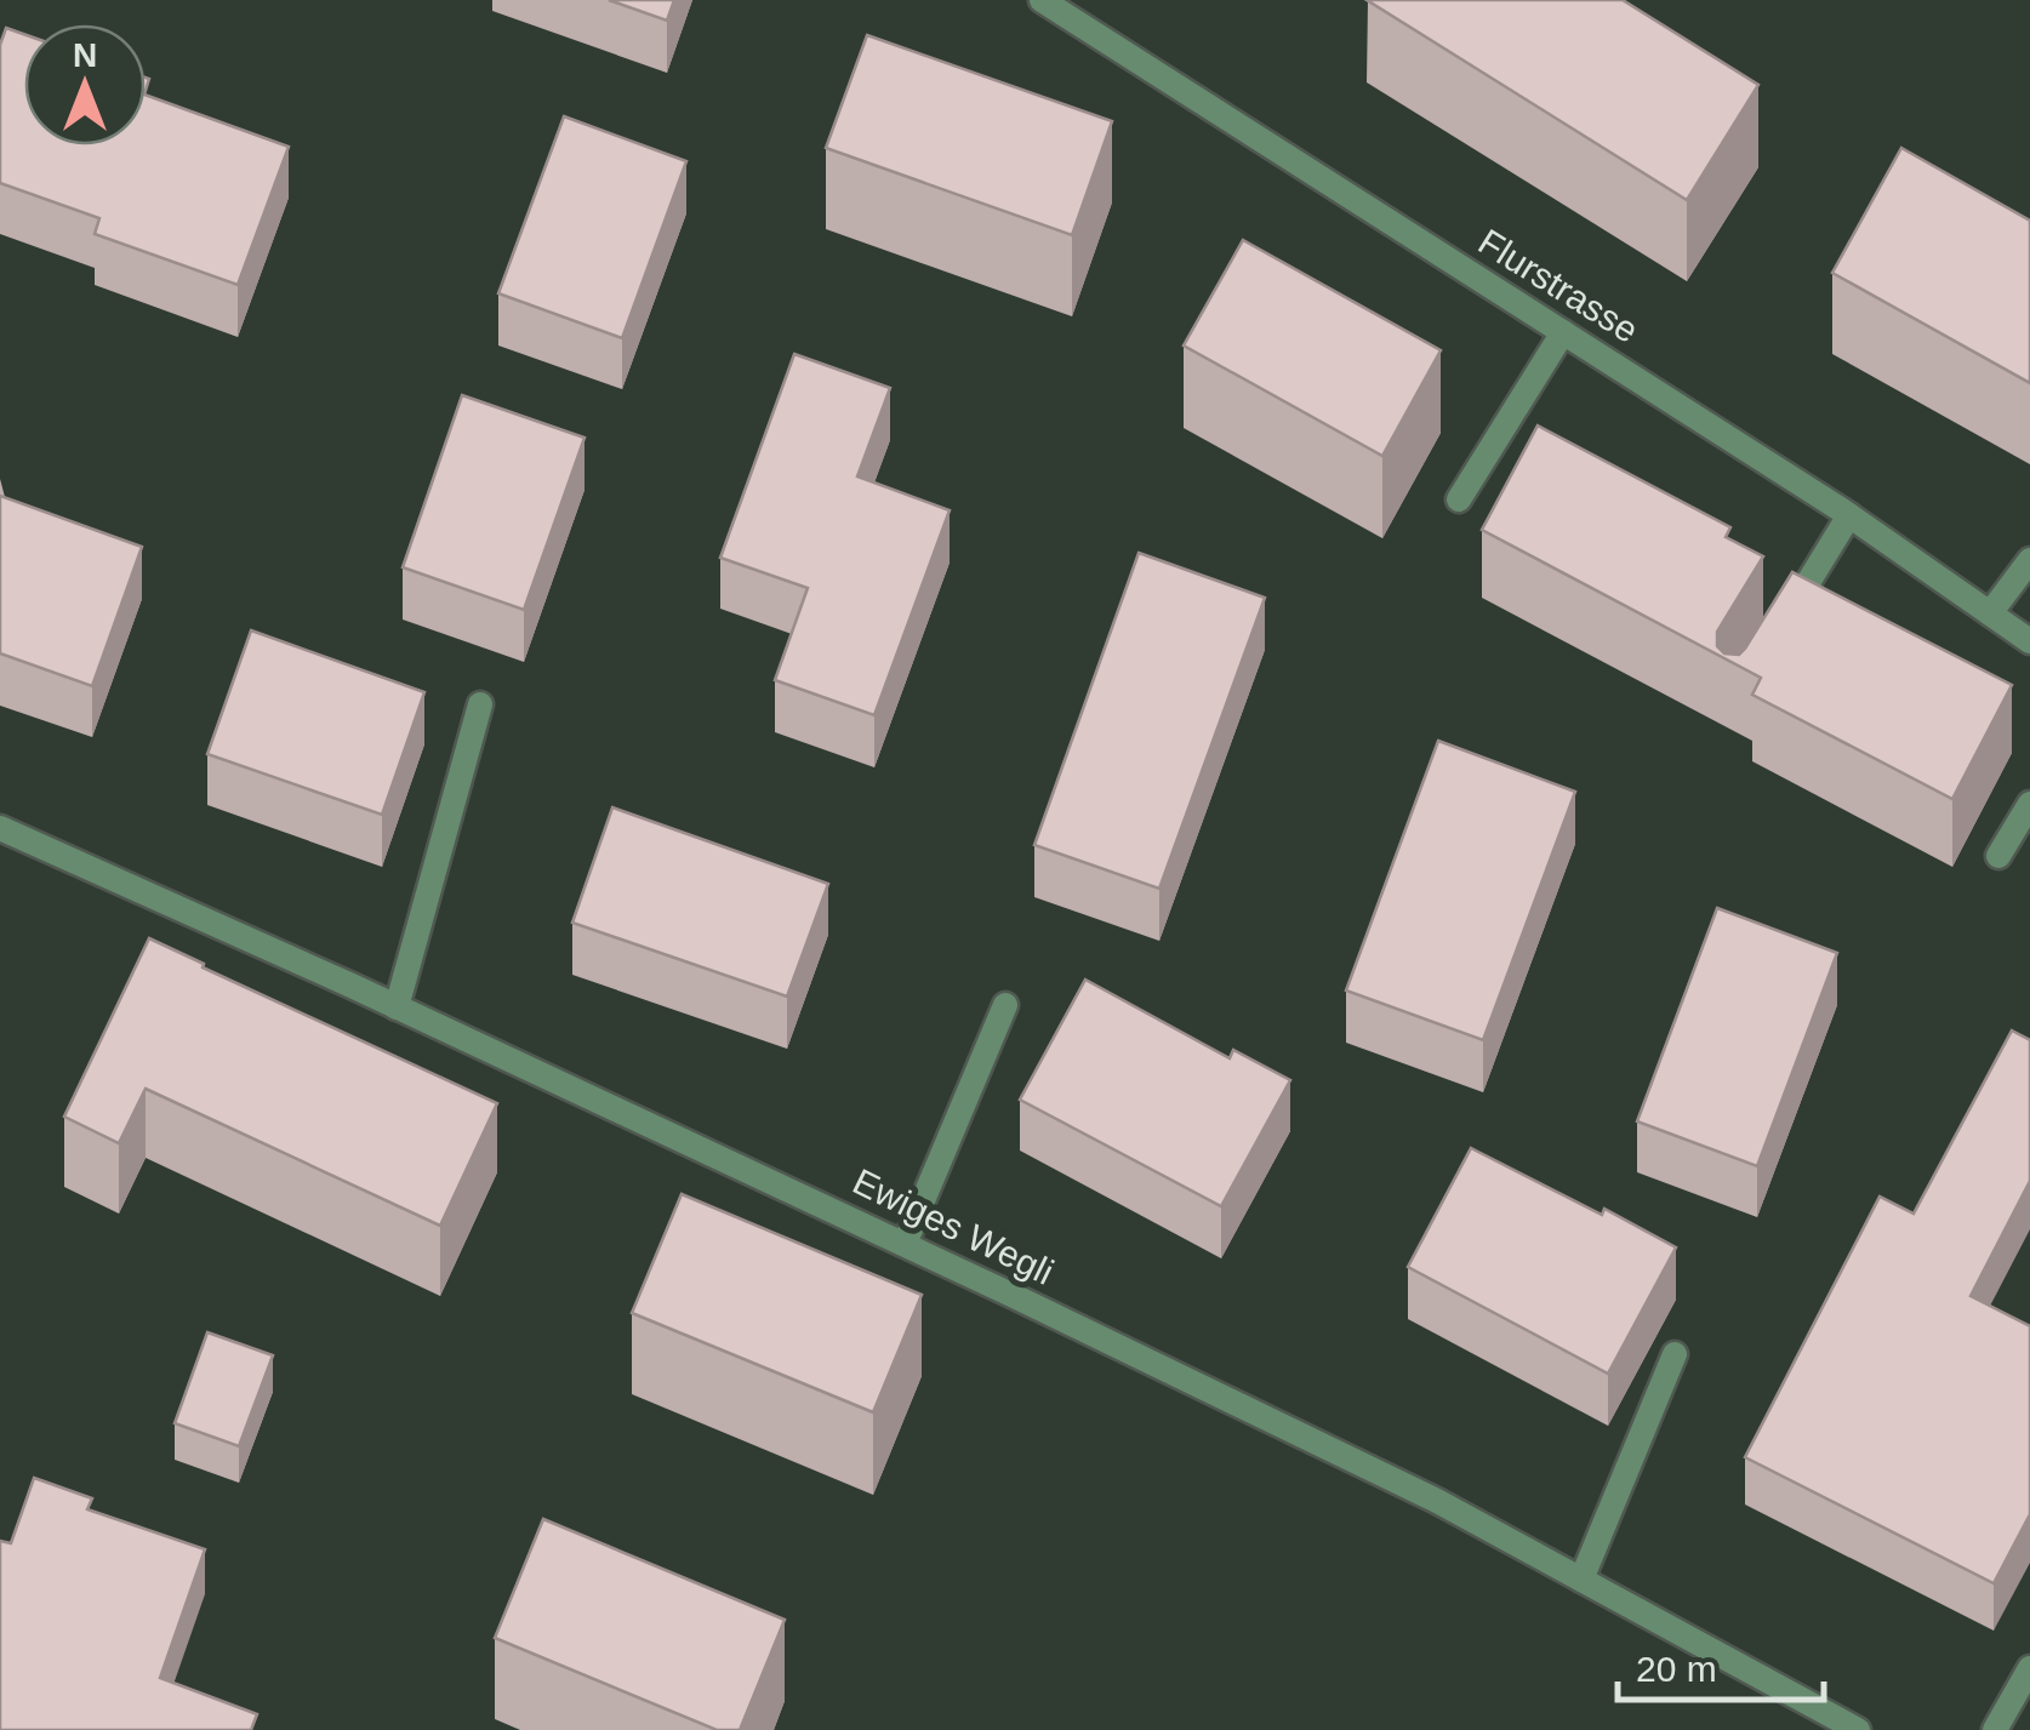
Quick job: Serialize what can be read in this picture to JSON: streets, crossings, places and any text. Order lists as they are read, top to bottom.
{
  "streets": {
    "street": ["Flurstrasse", "Ewiges Wegli"]
  },
  "scale_bar": "20 m",
  "north": "top"
}
